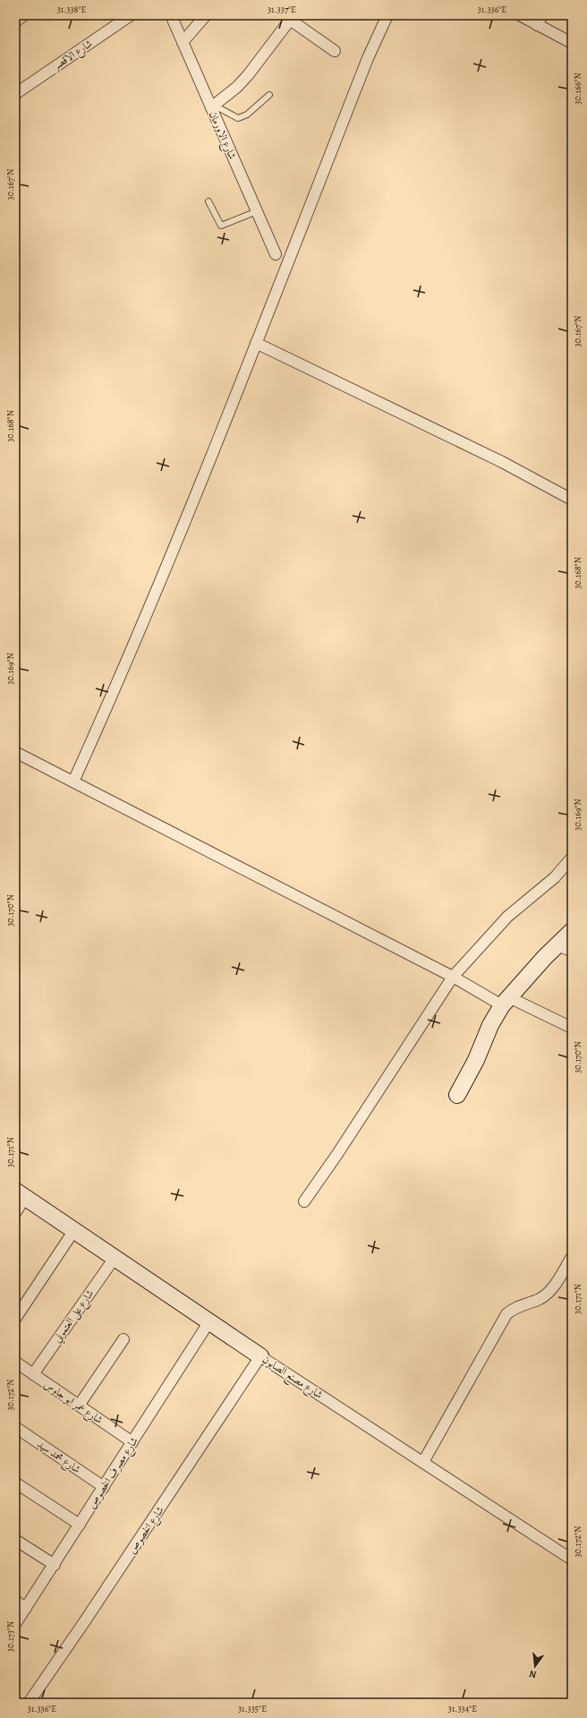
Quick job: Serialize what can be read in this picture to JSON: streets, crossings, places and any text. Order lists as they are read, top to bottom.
{
  "streets": {
    "street": [
      "شارع الاقصر",
      "شارع الاورمان",
      "شارع على العتموني",
      "شارع مصنع الصابون",
      "شارع عمر ابو جاوس",
      "شارع محمد سيد",
      "شارع مصرف الخصوص",
      "شارع الخصوص"
    ]
  },
  "crossings": [
    ["شارع على العتموني", "شارع مصنع الصابون"],
    ["شارع على العتموني", "شارع عمر ابو جاوس"],
    ["شارع مصنع الصابون", "شارع مصرف الخصوص"],
    ["شارع مصنع الصابون", "شارع الخصوص"],
    ["شارع عمر ابو جاوس", "شارع مصرف الخصوص"],
    ["شارع محمد سيد", "شارع مصرف الخصوص"]
  ],
  "north": "bottom",
  "coordinates": [
    "31.338°E",
    "31.337°E",
    "31.336°E",
    "30.166°N",
    "30.167°N",
    "30.168°N",
    "30.169°N",
    "30.170°N",
    "30.171°N",
    "30.172°N",
    "30.173°N",
    "31.335°E",
    "31.334°E"
  ]
}
